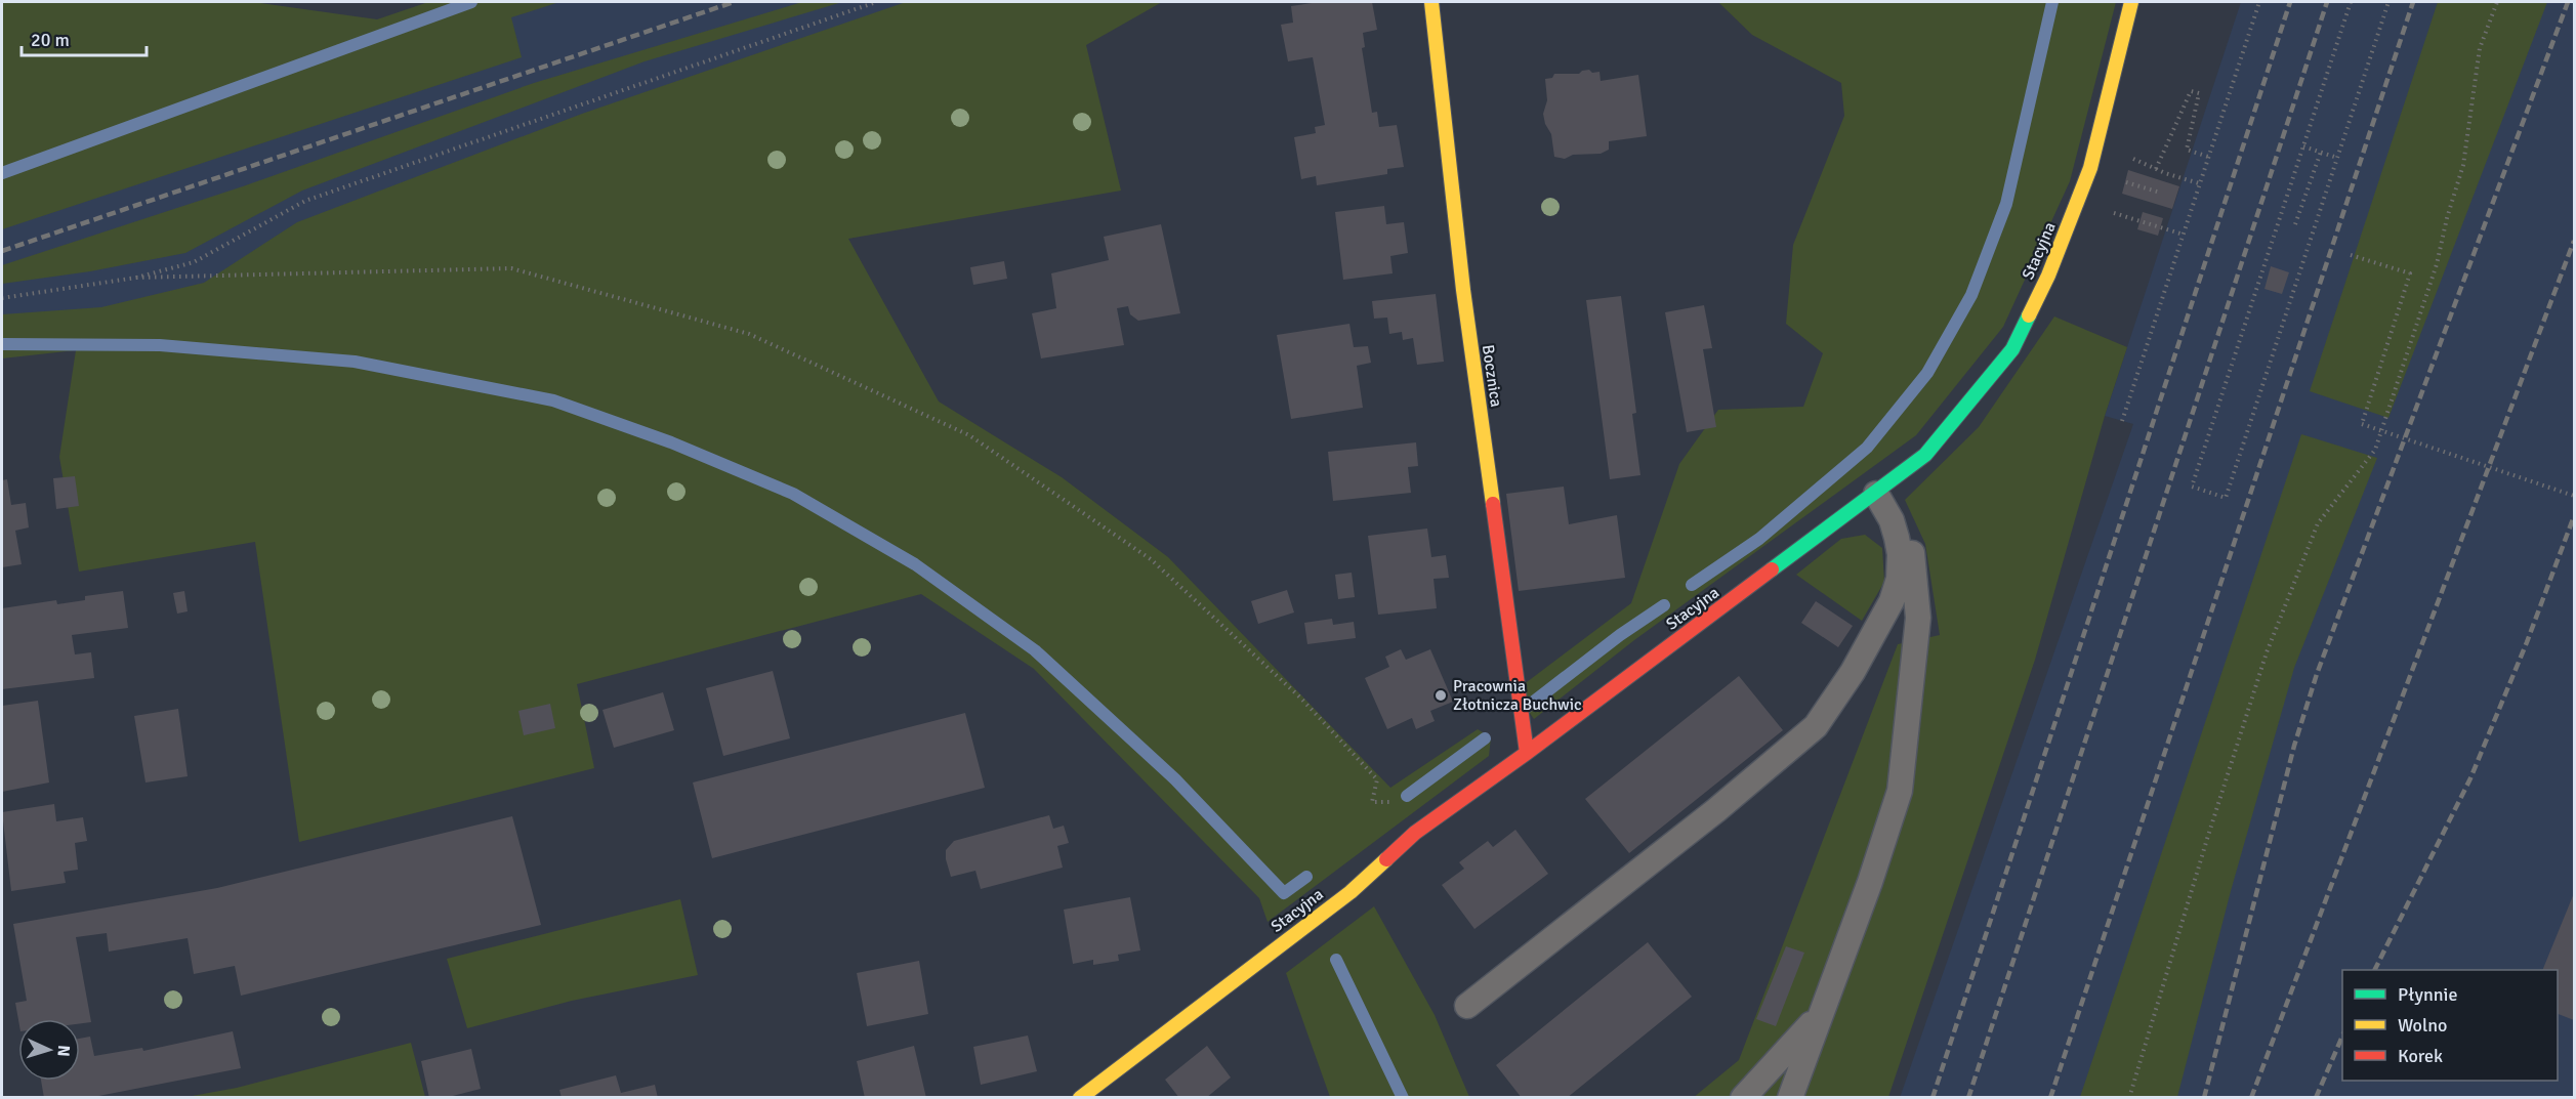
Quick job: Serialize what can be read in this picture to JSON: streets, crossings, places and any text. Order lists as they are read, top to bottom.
{
  "streets": {
    "street": ["Stacyjna", "Bocznica"]
  },
  "crossings": [
    ["Stacyjna", "Bocznica"]
  ],
  "places": ["Pracownia Złotnicza Buchwic"],
  "legend": ["Płynnie", "Wolno", "Korek"],
  "scale_bar": "20 m",
  "north": "right"
}
